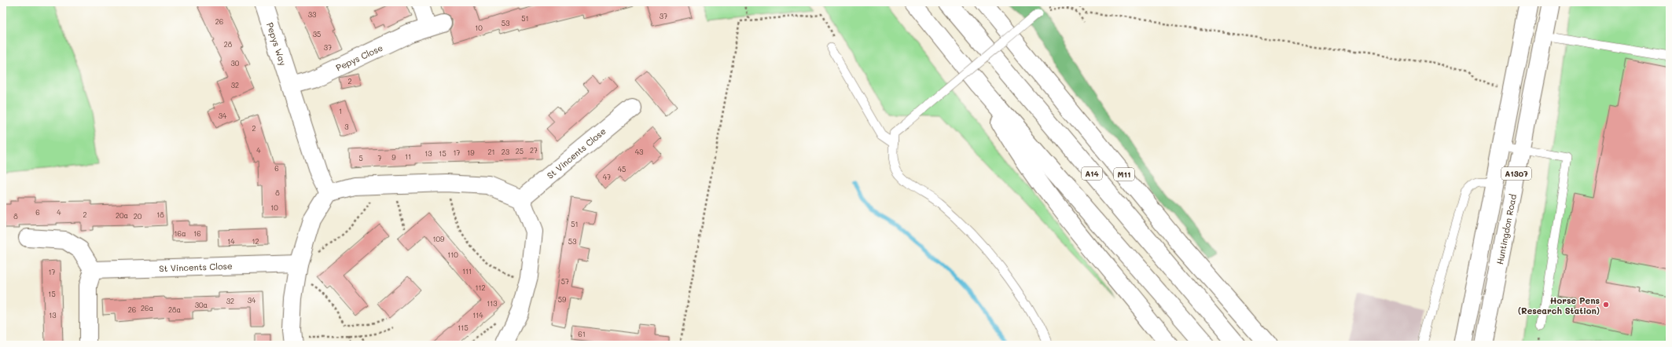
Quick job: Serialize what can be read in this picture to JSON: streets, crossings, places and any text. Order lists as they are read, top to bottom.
{
  "streets": {
    "main road": [
      "Pepys Way",
      "Pepys Close",
      "St Vincents Close",
      "A14",
      "A1307",
      "M11",
      "Huntingdon Road"
    ]
  },
  "crossings": [
    ["Pepys Way", "Pepys Close"]
  ],
  "places": ["Horse Pens (Research Station)"],
  "house_numbers": [
    "33",
    "37",
    "51",
    "26",
    "53",
    "10",
    "35",
    "28",
    "37",
    "30",
    "2",
    "32",
    "1",
    "34",
    "3",
    "2",
    "4",
    "27",
    "25",
    "21",
    "23",
    "43",
    "17",
    "19",
    "13",
    "15",
    "11",
    "9",
    "5",
    "7",
    "6",
    "45",
    "47",
    "8",
    "10",
    "6",
    "4",
    "2",
    "18",
    "20a",
    "8",
    "20",
    "51",
    "16a",
    "16",
    "109",
    "14",
    "12",
    "53",
    "110",
    "111",
    "17",
    "57",
    "112",
    "15",
    "59",
    "34",
    "32",
    "113",
    "30a",
    "26a",
    "26",
    "28a",
    "13",
    "114",
    "115",
    "61"
  ]
}
